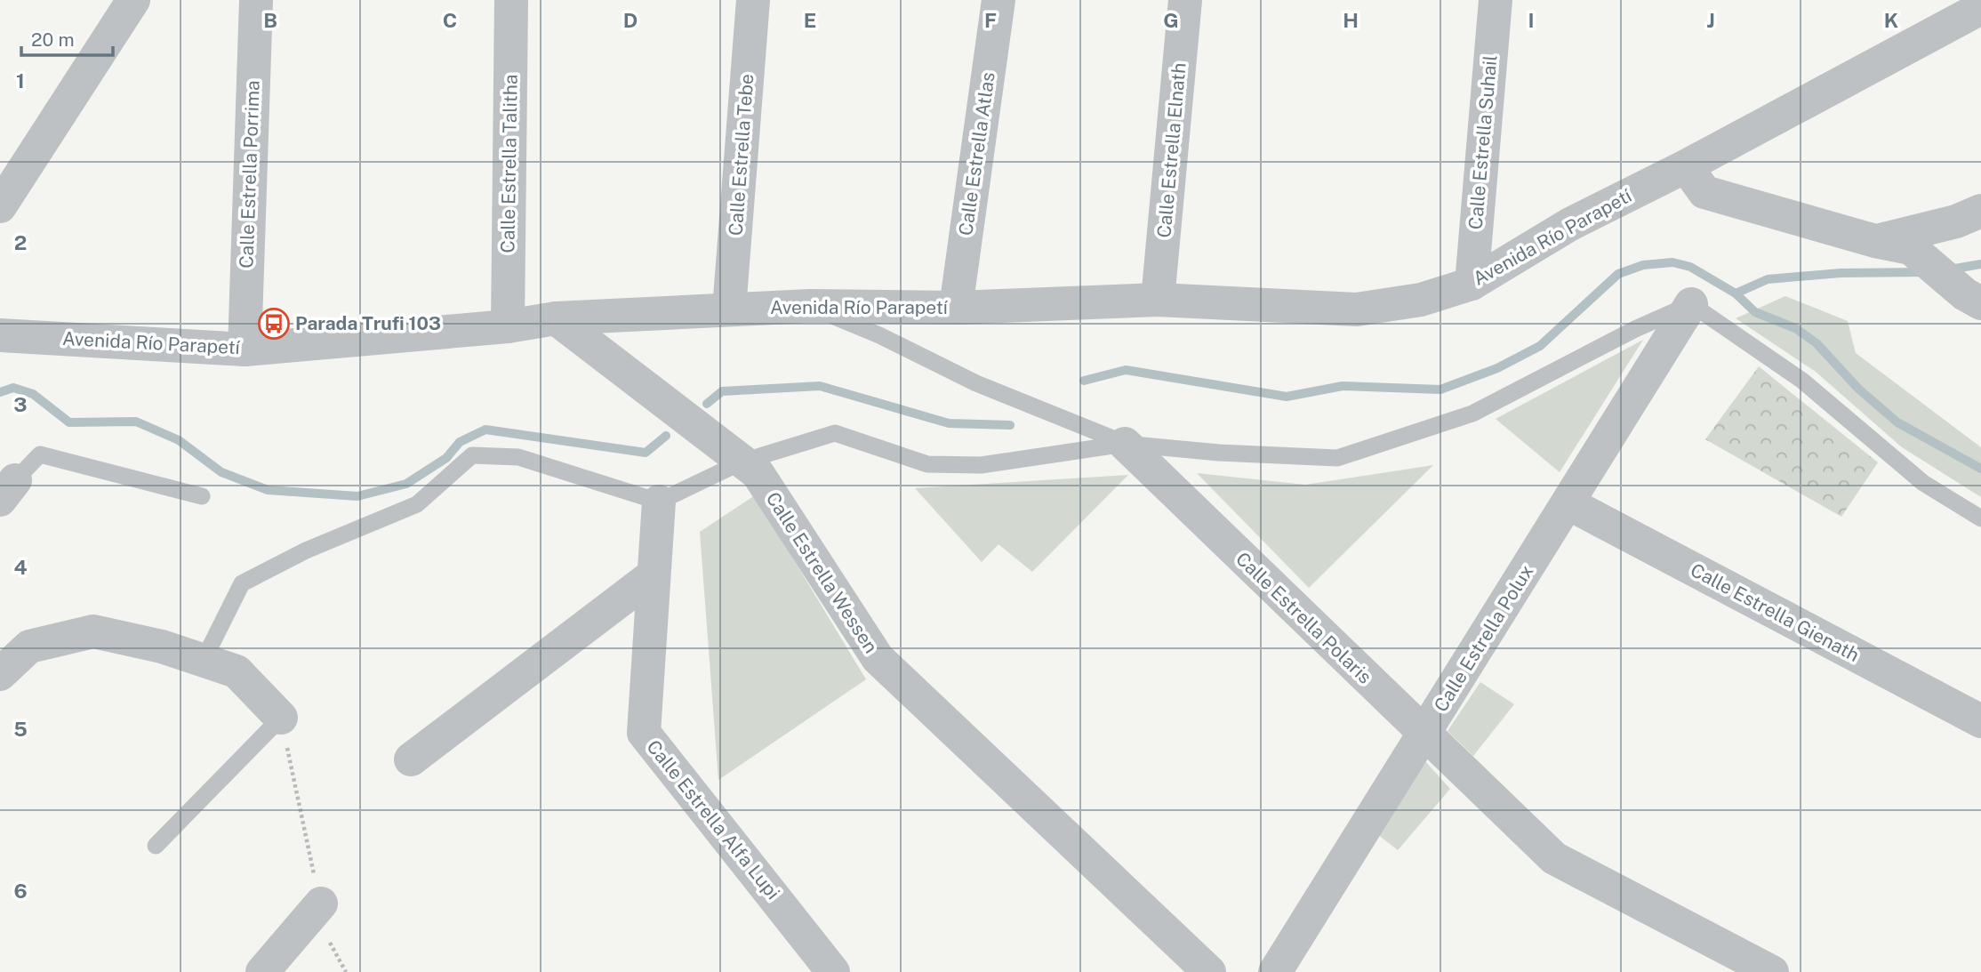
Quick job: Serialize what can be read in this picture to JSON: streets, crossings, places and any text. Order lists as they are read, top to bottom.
{
  "streets": {
    "street": [
      "Calle Estrella Suhail",
      "Calle Estrella Elnath",
      "Calle Estrella Atlas",
      "Calle Estrella Tebe",
      "Calle Estrella Talitha",
      "Calle Estrella Porrima",
      "Avenida Río Parapetí",
      "Calle Estrella Wessen",
      "Calle Estrella Gienath",
      "Calle Estrella Polaris",
      "Calle Estrella Polux",
      "Calle Estrella Alfa Lupi"
    ]
  },
  "crossings": [
    ["Calle Estrella Suhail", "Avenida Río Parapetí"],
    ["Calle Estrella Elnath", "Avenida Río Parapetí"],
    ["Calle Estrella Atlas", "Avenida Río Parapetí"],
    ["Calle Estrella Tebe", "Avenida Río Parapetí"],
    ["Calle Estrella Talitha", "Avenida Río Parapetí"],
    ["Calle Estrella Porrima", "Avenida Río Parapetí"],
    ["Avenida Río Parapetí", "Calle Estrella Wessen"],
    ["Avenida Río Parapetí", "Calle Estrella Polaris"],
    ["Calle Estrella Gienath", "Calle Estrella Polux"],
    ["Calle Estrella Polaris", "Calle Estrella Polux"]
  ],
  "places": {
    "bus stop": ["Parada Trufi 103"]
  },
  "scale_bar": "20 m",
  "grid": {
    "columns": [
      "B",
      "C",
      "D",
      "E",
      "F",
      "G",
      "H",
      "I",
      "J",
      "K"
    ],
    "rows": [
      "1",
      "2",
      "3",
      "4",
      "5",
      "6"
    ]
  }
}
